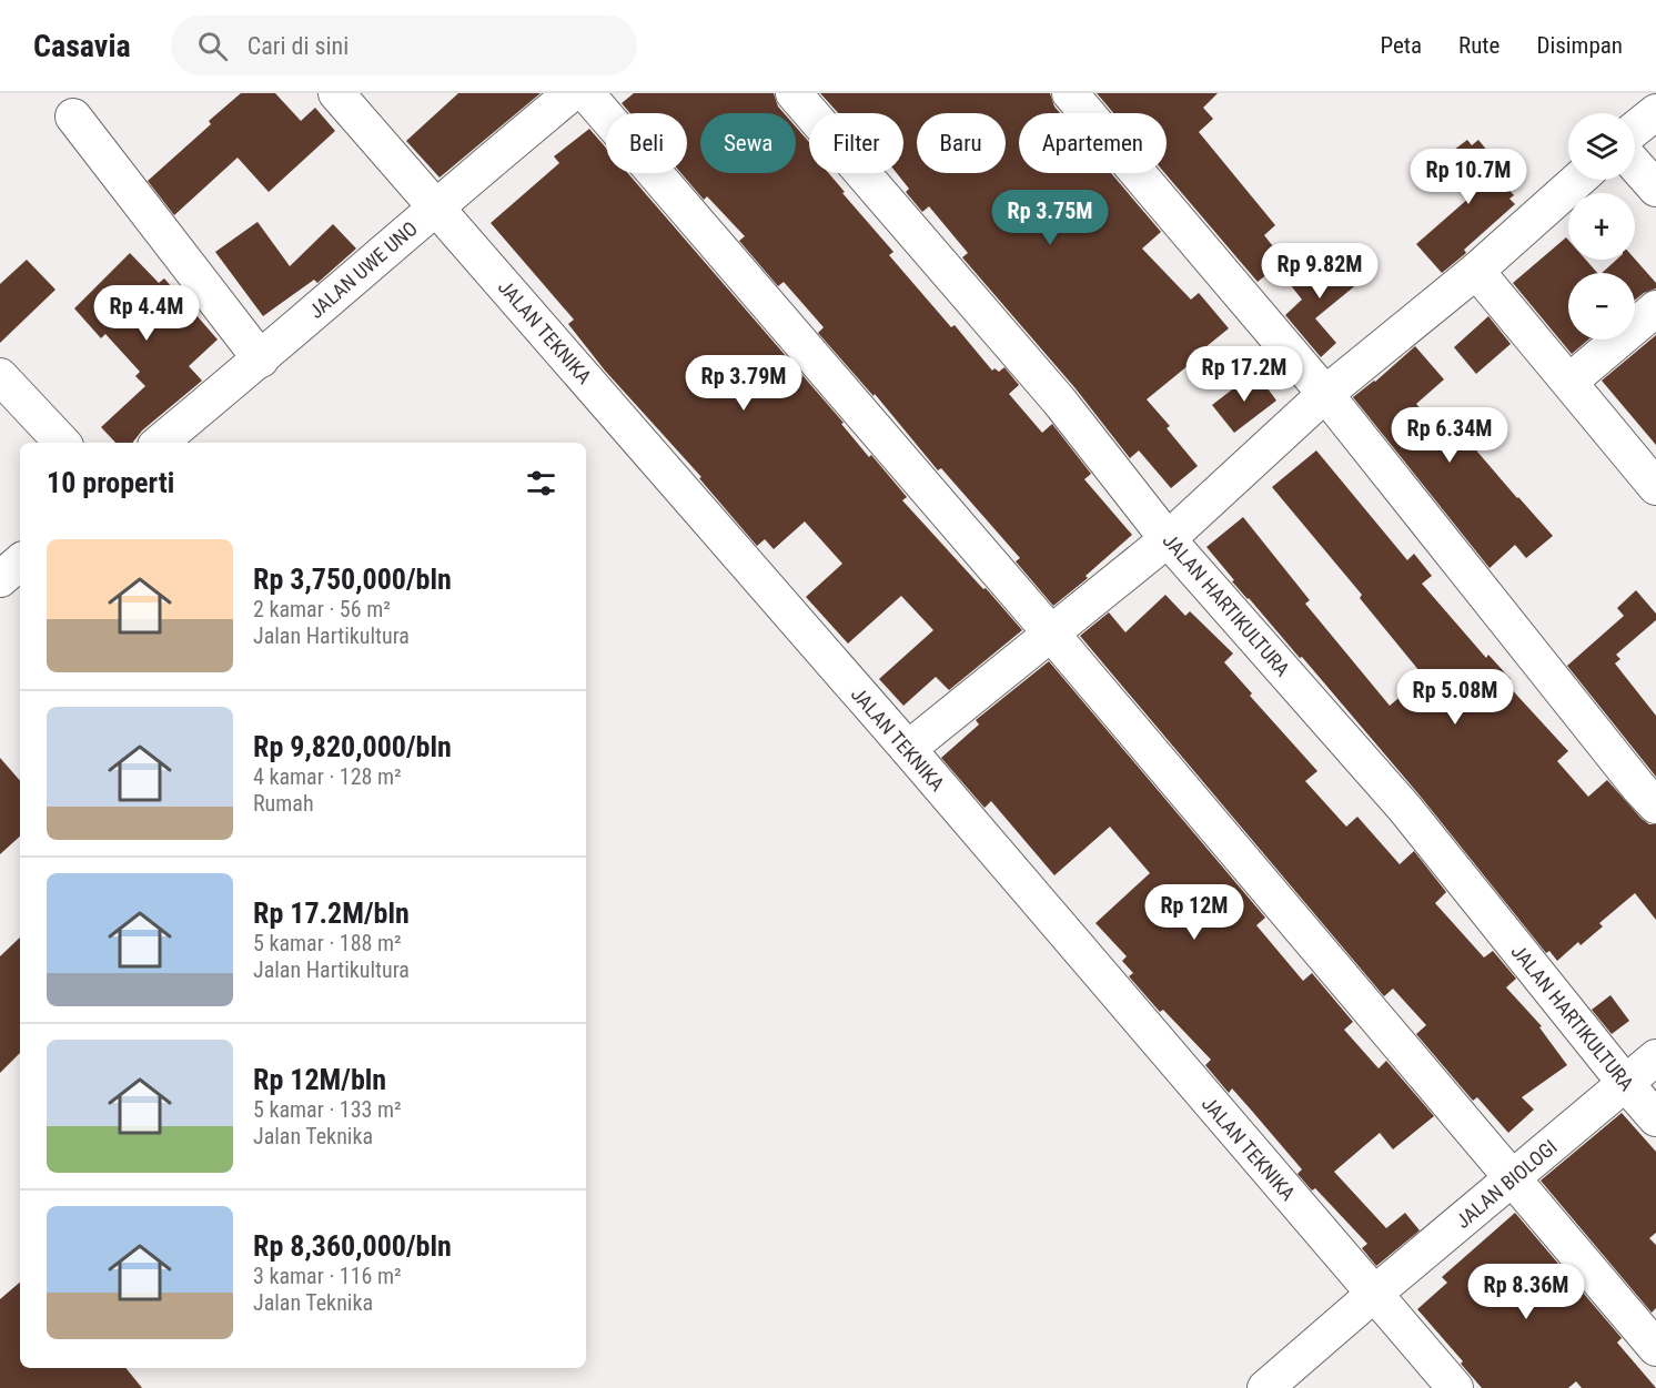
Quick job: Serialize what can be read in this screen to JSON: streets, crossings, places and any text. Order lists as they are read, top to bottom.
{
  "streets": {
    "street": [
      "JALAN UWE UNO",
      "JALAN TEKNIKA",
      "JALAN HARTIKULTURA",
      "JALAN BIOLOGI"
    ]
  },
  "crossings": [
    ["JALAN UWE UNO", "JALAN TEKNIKA"],
    ["JALAN TEKNIKA", "JALAN BIOLOGI"],
    ["JALAN HARTIKULTURA", "JALAN BIOLOGI"]
  ],
  "page": {
    "header": "Casavia",
    "search": "Cari di sini",
    "nav": ["Peta", "Rute", "Disimpan"],
    "map_buttons": ["+", "−"],
    "chip": [
      "Beli",
      "Sewa",
      "Filter",
      "Baru",
      "Apartemen"
    ],
    "price": [
      "Rp 10.7M",
      "Rp 3.75M",
      "Rp 9.82M",
      "Rp 4.4M",
      "Rp 17.2M",
      "Rp 3.79M",
      "Rp 6.34M",
      "Rp 5.08M",
      "Rp 12M",
      "Rp 8.36M"
    ],
    "heading": "10 properti",
    "list": [
      {
        "name": "Rp 3,750,000/bln",
        "note": "2 kamar · 56 m² · Jalan Hartikultura"
      },
      {
        "name": "Rp 9,820,000/bln",
        "note": "4 kamar · 128 m² · Rumah"
      },
      {
        "name": "Rp 17.2M/bln",
        "note": "5 kamar · 188 m² · Jalan Hartikultura"
      },
      {
        "name": "Rp 12M/bln",
        "note": "5 kamar · 133 m² · Jalan Teknika"
      },
      {
        "name": "Rp 8,360,000/bln",
        "note": "3 kamar · 116 m² · Jalan Teknika"
      }
    ]
  }
}
